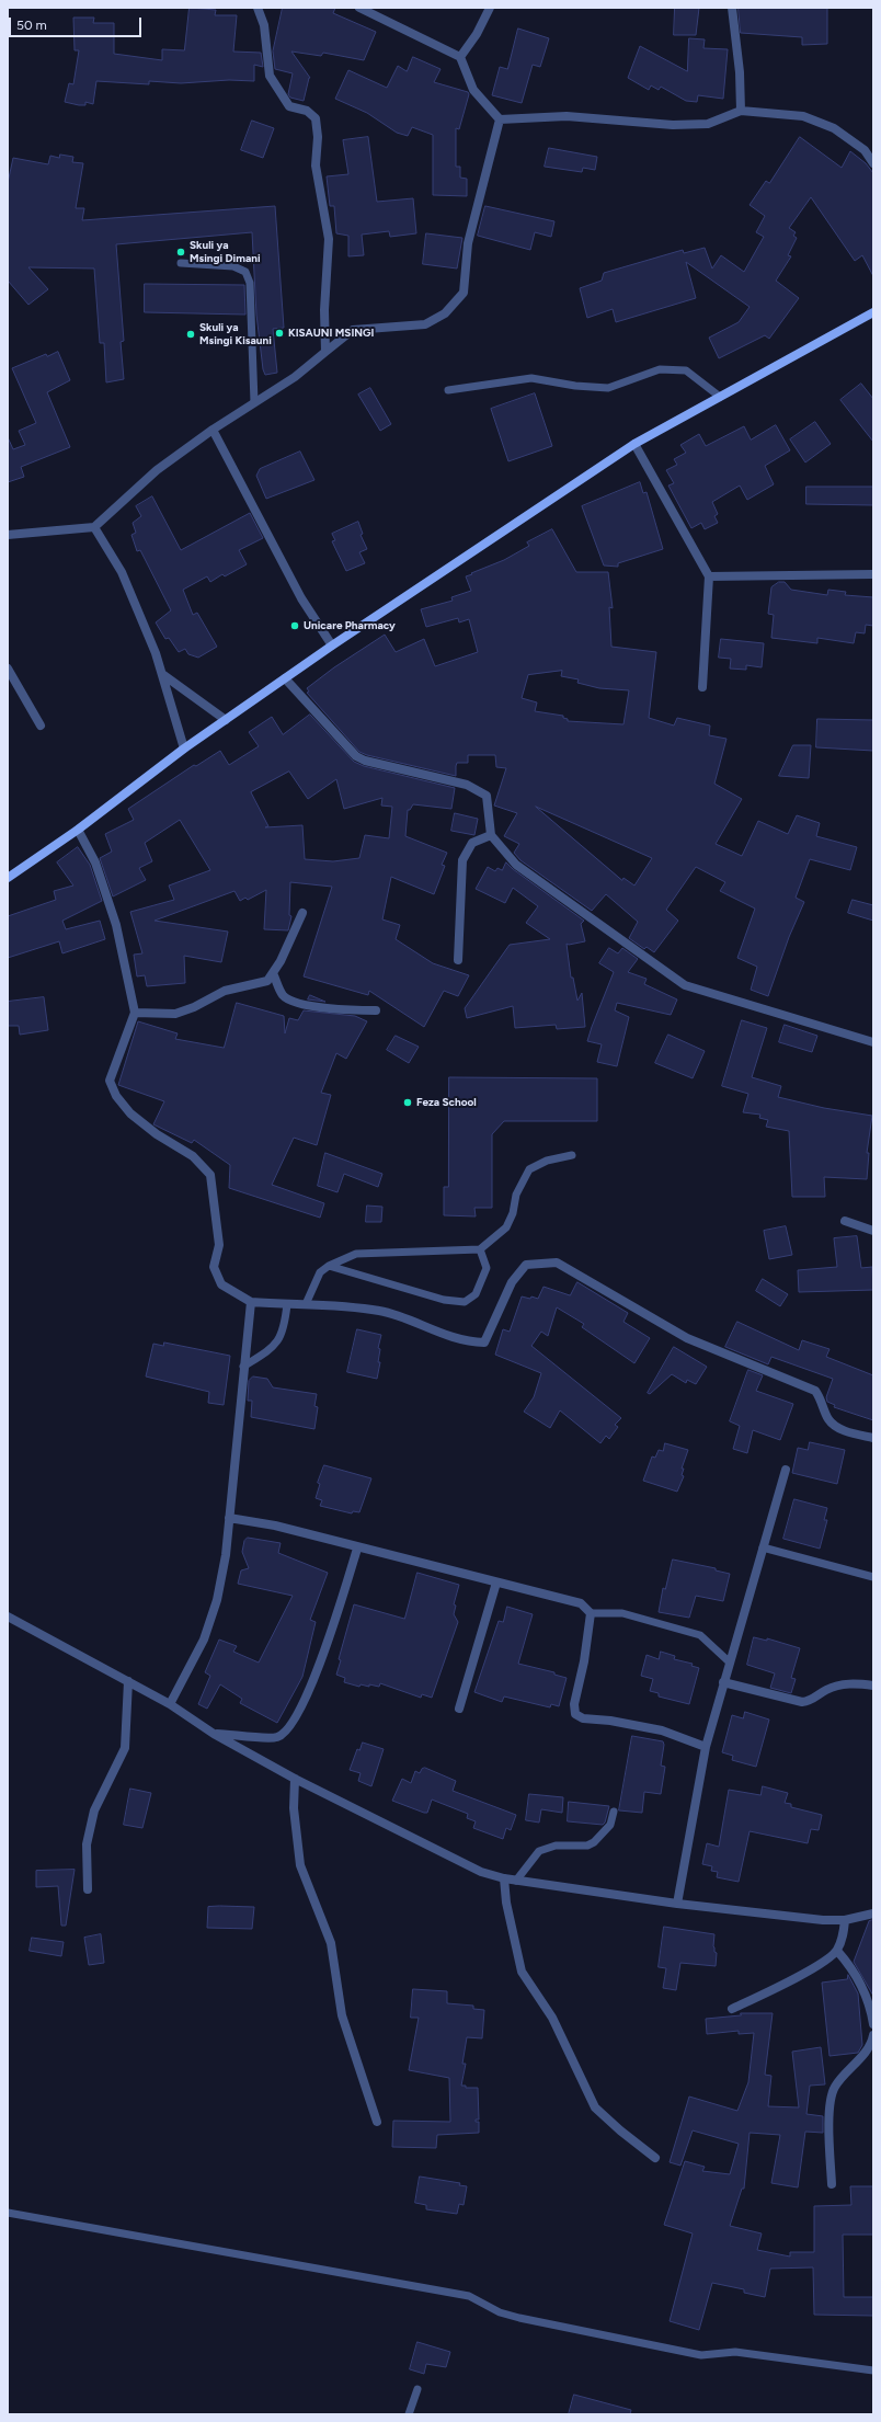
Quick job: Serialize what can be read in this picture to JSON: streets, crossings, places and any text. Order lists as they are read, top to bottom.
{
  "places": [
    "Skuli ya Msingi Dimani",
    "KISAUNI MSINGI",
    "Skuli ya Msingi Kisauni",
    "Unicare Pharmacy",
    "Feza School"
  ],
  "scale_bar": "50 m"
}
